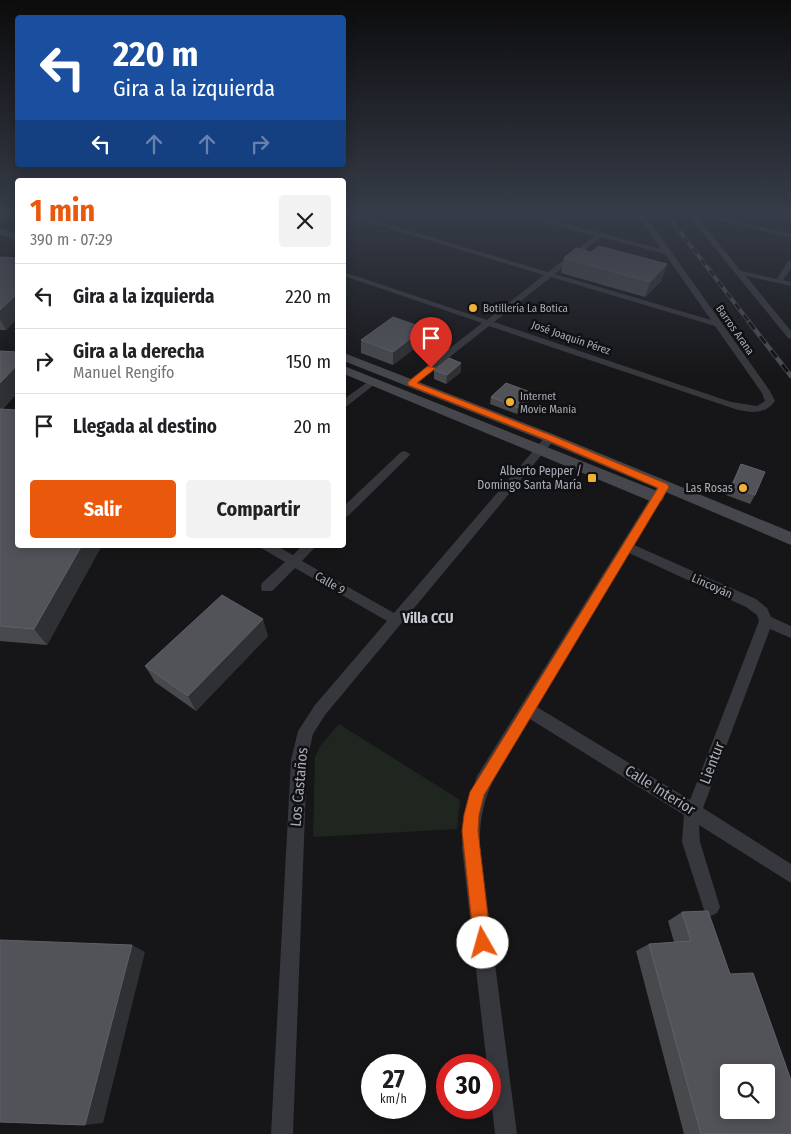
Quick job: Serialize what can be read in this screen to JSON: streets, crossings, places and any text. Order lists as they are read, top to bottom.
{
  "streets": {
    "street": [
      "Barros Arana",
      "José Joaquín Pérez",
      "Calle 9",
      "Lincoyán",
      "Lientur",
      "Los Castaños",
      "Calle Interior"
    ]
  },
  "crossings": [
    ["Barros Arana", "José Joaquín Pérez"],
    ["Calle 9", "Los Castaños"],
    ["Lincoyán", "Lientur"],
    ["Lientur", "Calle Interior"]
  ],
  "districts": ["Villa CCU"],
  "places": {
    "other": ["Botillería La Botica", "Internet Movie Mania", "Las Rosas"],
    "transit": ["Alberto Pepper / Domingo Santa María"]
  },
  "page": {
    "turn": ["220 m", "Gira a la izquierda"],
    "heading": ["1 min", "390 m · 07:29"],
    "list": [
      {
        "name": "Gira a la izquierda",
        "value": "220 m"
      },
      {
        "name": "Gira a la derecha",
        "note": "Manuel Rengifo",
        "value": "150 m"
      },
      {
        "name": "Llegada al destino",
        "value": "20 m"
      }
    ],
    "buttons": ["Salir", "Compartir"],
    "speed": "27 km/h",
    "limit": "30"
  }
}
